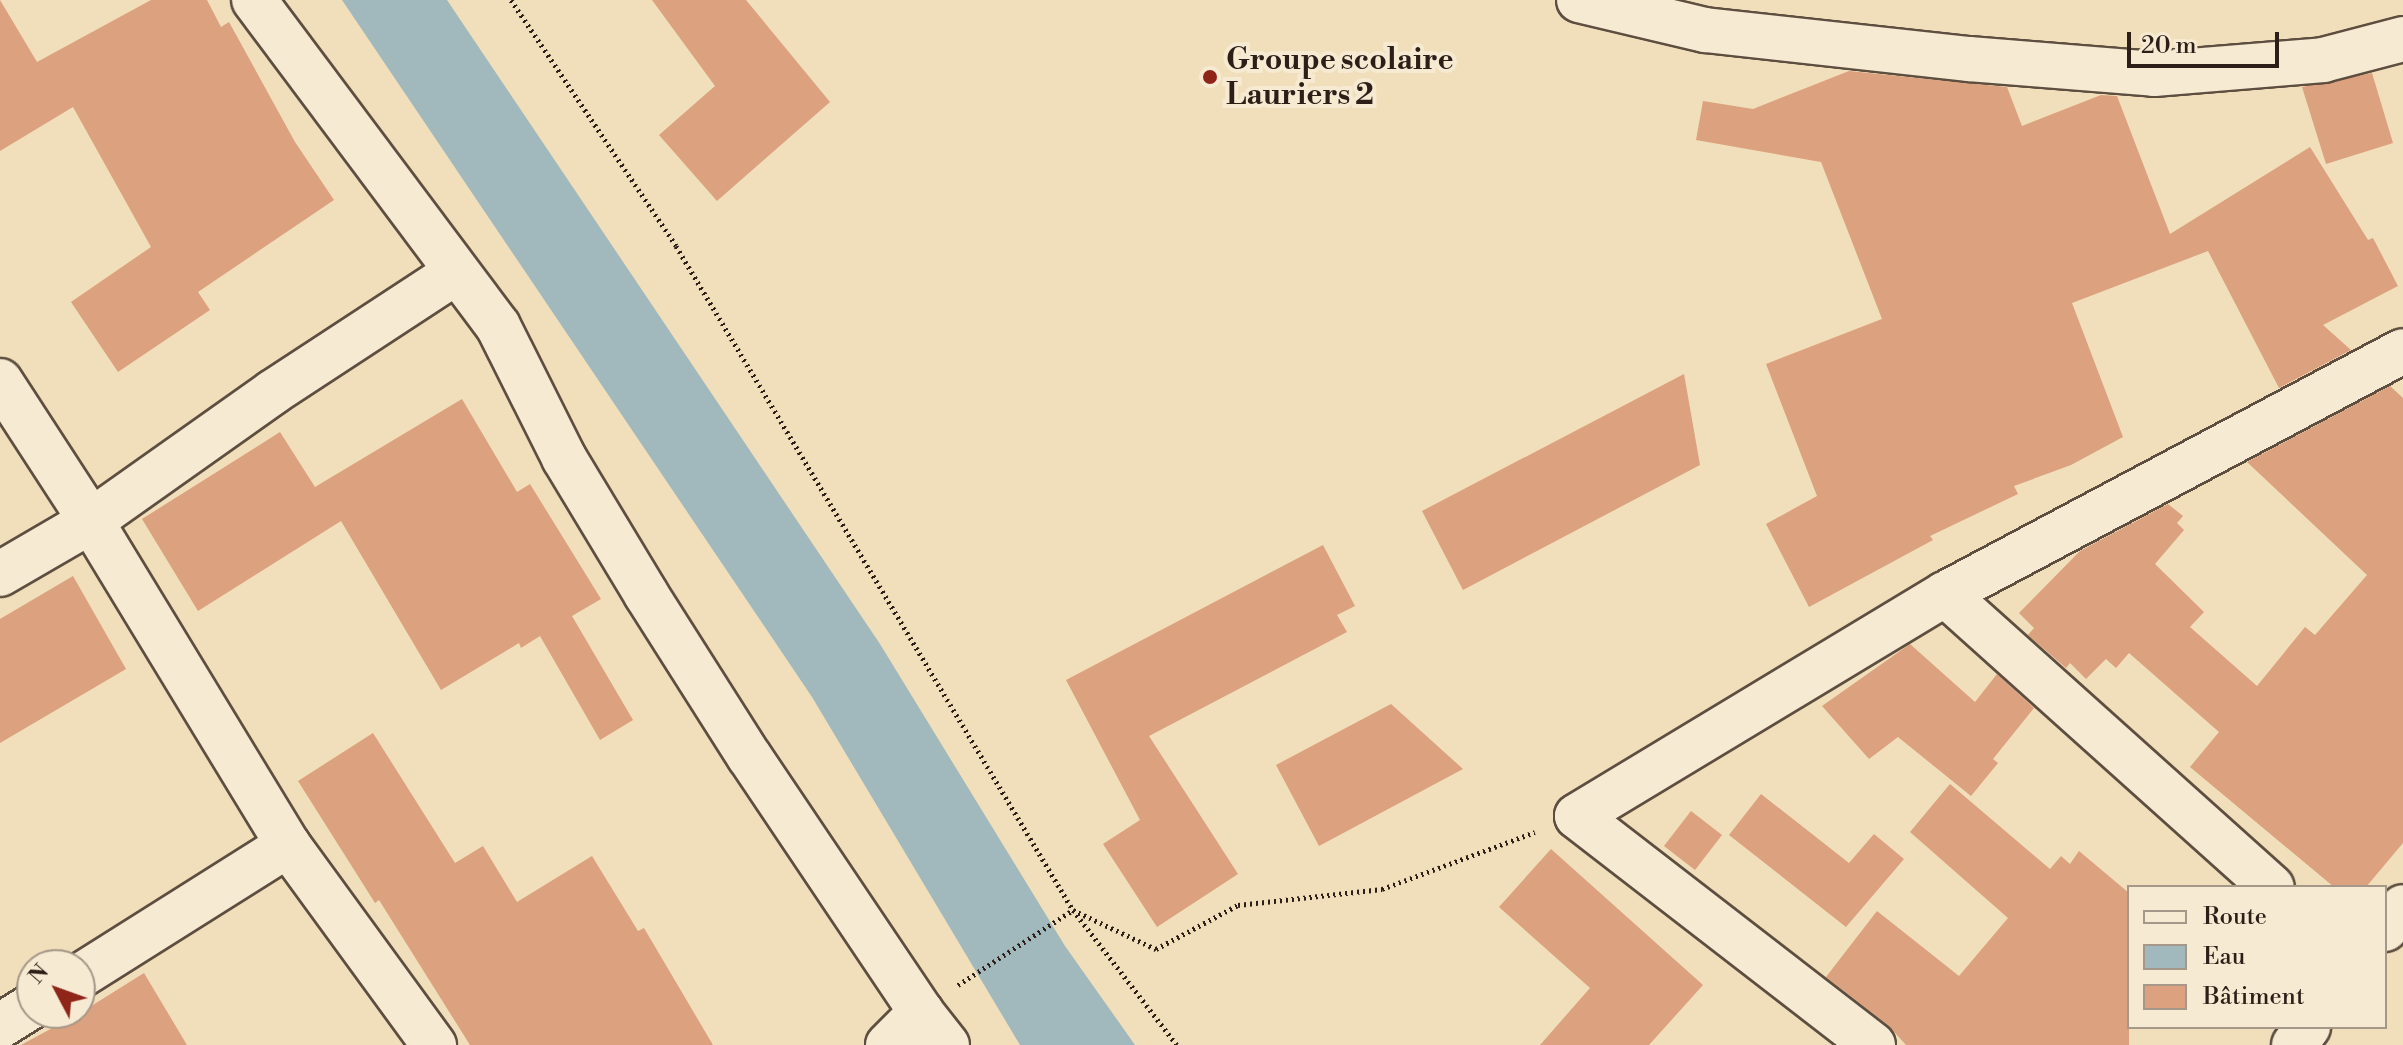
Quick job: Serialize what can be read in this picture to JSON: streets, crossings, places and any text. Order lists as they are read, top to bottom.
{
  "places": ["Groupe scolaire Lauriers 2"],
  "legend": ["Route", "Eau", "Bâtiment"],
  "scale_bar": "20 m",
  "north": "top left"
}
